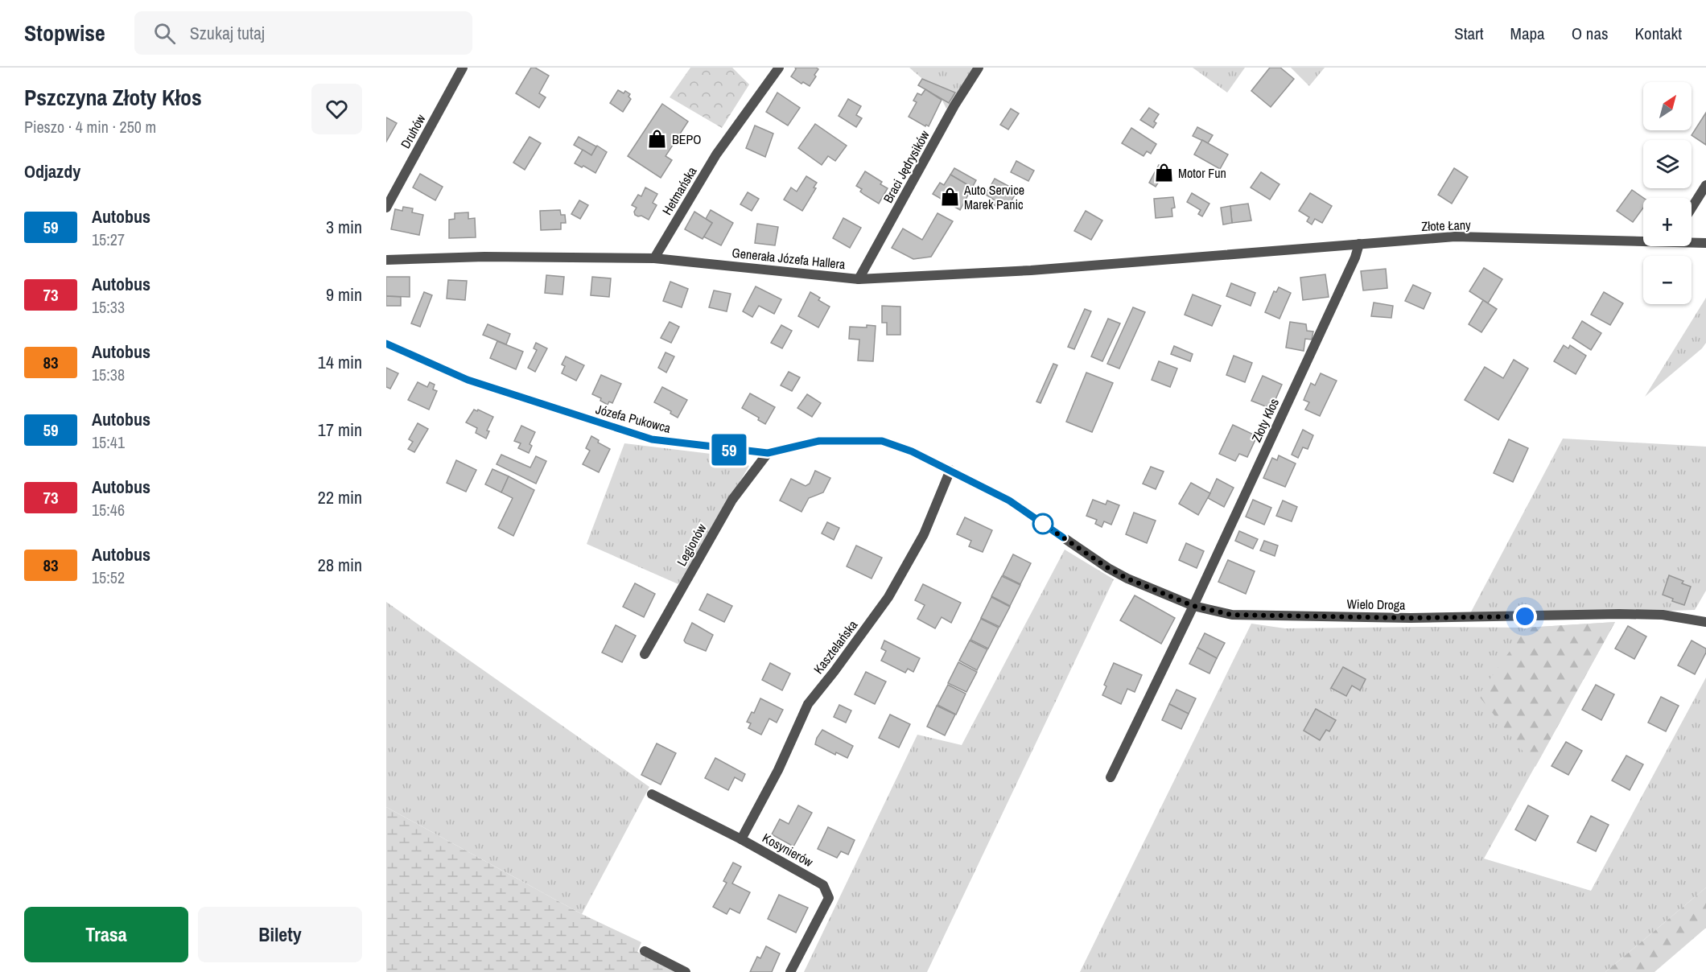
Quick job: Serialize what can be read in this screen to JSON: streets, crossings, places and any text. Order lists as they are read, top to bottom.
{
  "streets": {
    "street": [
      "Druhów",
      "Braci Jędrysików",
      "Hetmańska",
      "Złote Łany",
      "Generała Józefa Hallera",
      "Józefa Pukowca",
      "Złoty Kłos",
      "Legionów",
      "Wielo Droga",
      "Kasztelańska",
      "Kosynierów"
    ]
  },
  "crossings": [
    ["Braci Jędrysików", "Generała Józefa Hallera"],
    ["Hetmańska", "Generała Józefa Hallera"],
    ["Złote Łany", "Generała Józefa Hallera"],
    ["Złote Łany", "Złoty Kłos"],
    ["Józefa Pukowca", "Legionów"],
    ["Józefa Pukowca", "Wielo Droga"],
    ["Józefa Pukowca", "Kasztelańska"],
    ["Złoty Kłos", "Wielo Droga"],
    ["Kasztelańska", "Kosynierów"]
  ],
  "places": {
    "shop": ["BEPO", "Motor Fun", "Auto Service Marek Panic"]
  },
  "lines": ["bus line 59"],
  "north": "top right",
  "page": {
    "header": "Stopwise",
    "search": "Szukaj tutaj",
    "nav": [
      "Start",
      "Mapa",
      "O nas",
      "Kontakt"
    ],
    "heading": [
      ["Pszczyna Złoty Kłos", "Pieszo · 4 min · 250 m"],
      "Odjazdy"
    ],
    "on_map": "59",
    "map_buttons": ["+", "−"],
    "list": [
      {
        "mark": "59",
        "name": "Autobus",
        "note": "15:27",
        "value": "3 min"
      },
      {
        "mark": "73",
        "name": "Autobus",
        "note": "15:33",
        "value": "9 min"
      },
      {
        "mark": "83",
        "name": "Autobus",
        "note": "15:38",
        "value": "14 min"
      },
      {
        "mark": "59",
        "name": "Autobus",
        "note": "15:41",
        "value": "17 min"
      },
      {
        "mark": "73",
        "name": "Autobus",
        "note": "15:46",
        "value": "22 min"
      },
      {
        "mark": "83",
        "name": "Autobus",
        "note": "15:52",
        "value": "28 min"
      }
    ],
    "buttons": ["Trasa", "Bilety"]
  }
}
